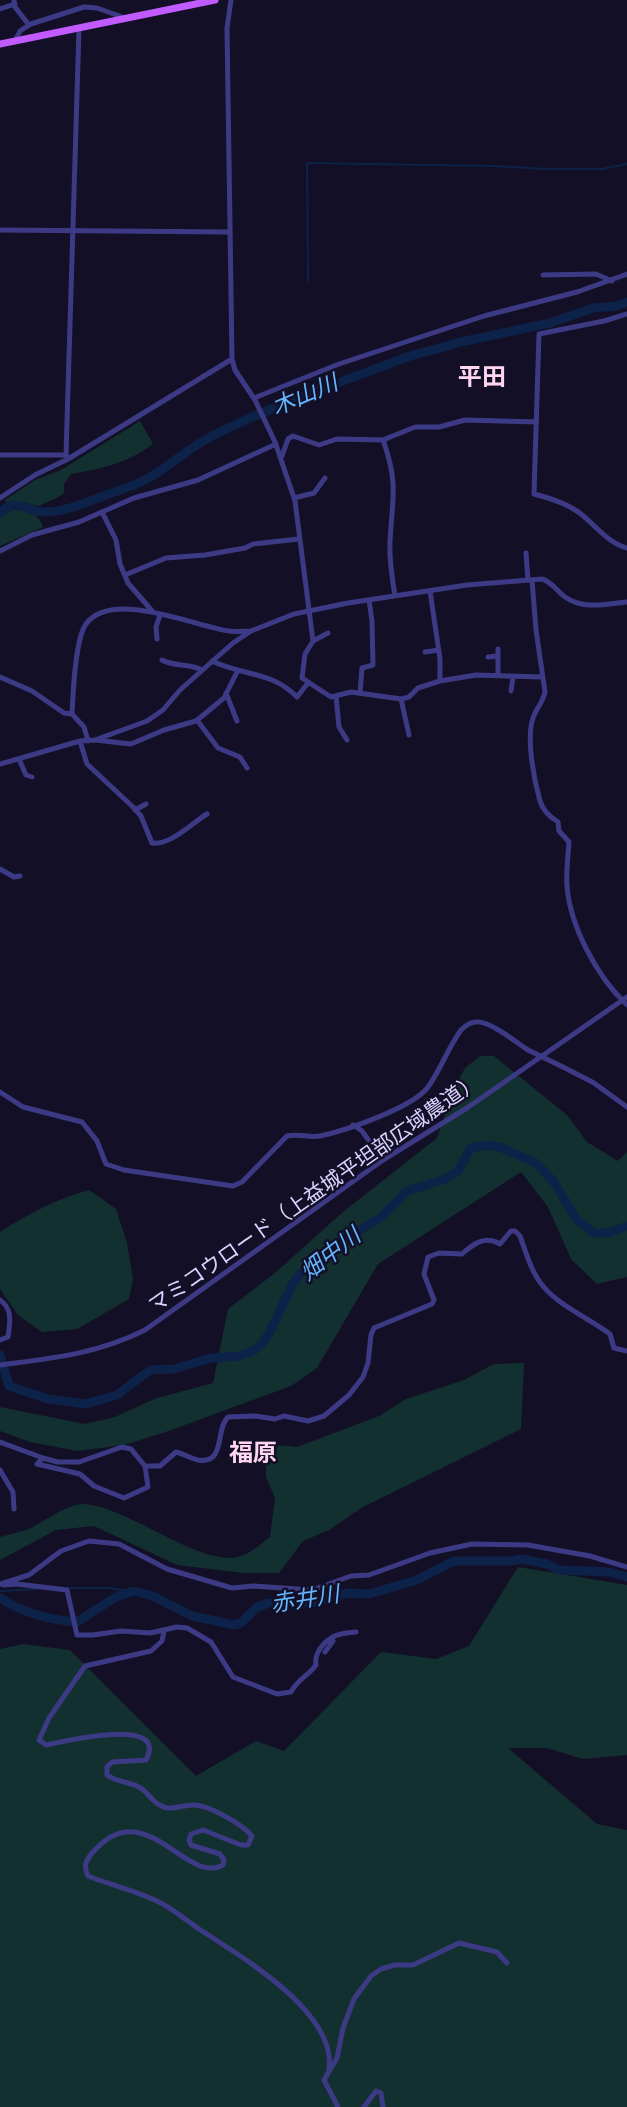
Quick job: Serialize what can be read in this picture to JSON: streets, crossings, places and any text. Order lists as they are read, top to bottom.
{
  "streets": {
    "street": ["マミコウロード（上益城平坦部広域農道）"]
  },
  "districts": ["平田", "福原"],
  "water": ["木山川", "畑中川", "赤井川"]
}
